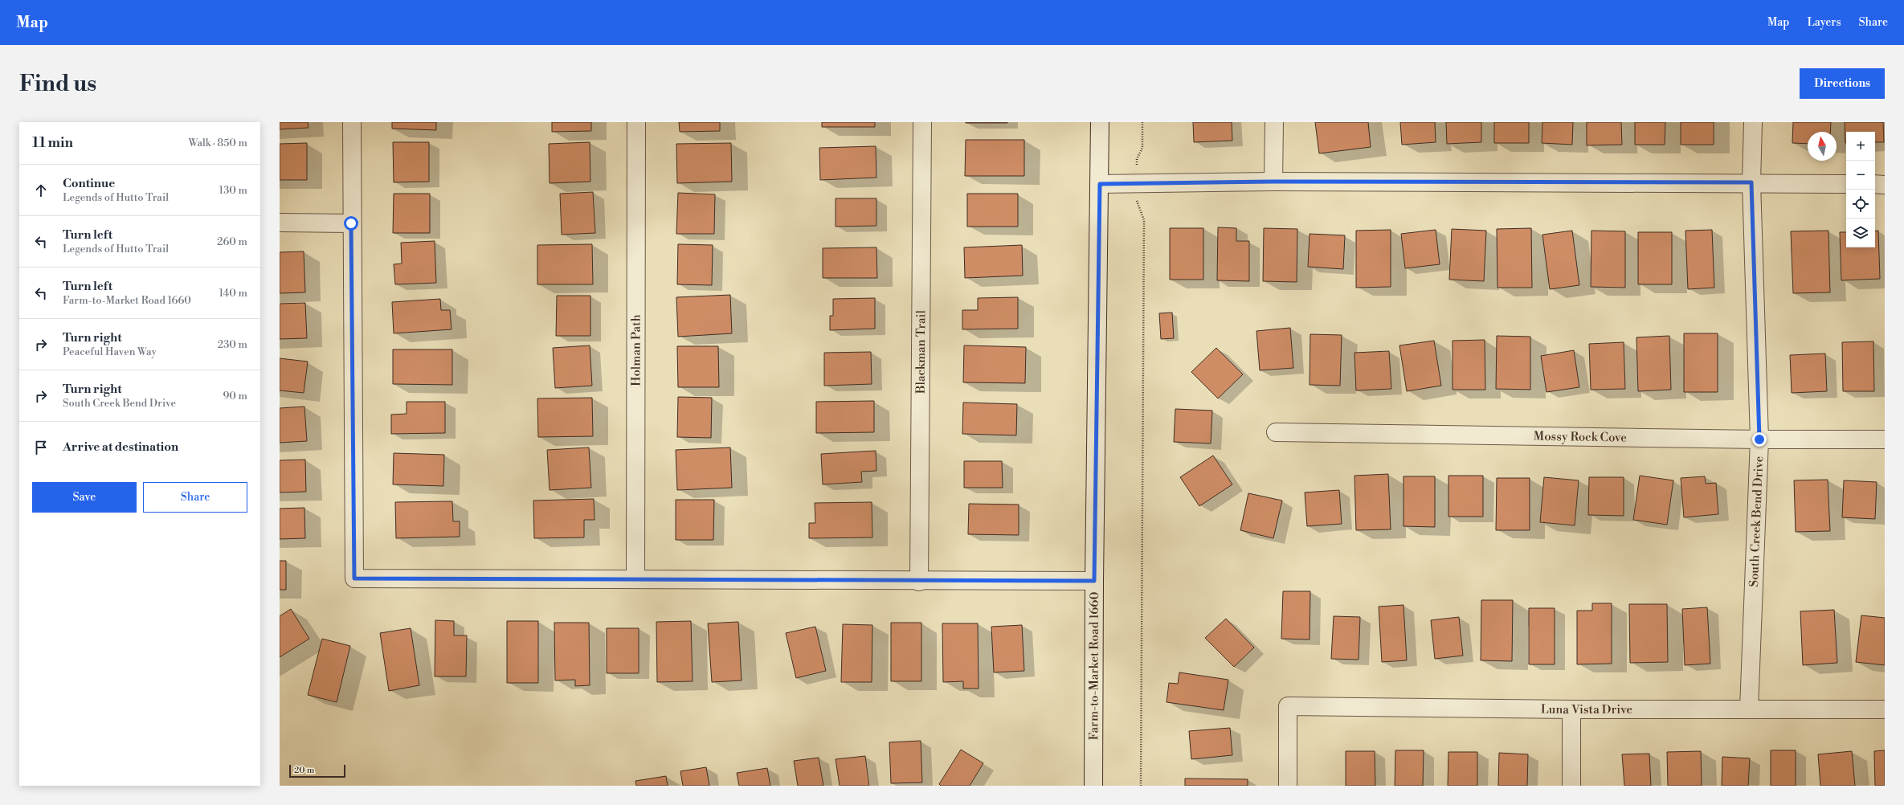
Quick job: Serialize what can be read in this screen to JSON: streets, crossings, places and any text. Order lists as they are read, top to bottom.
{
  "streets": {
    "street": [
      "Holman Path",
      "Blackman Trail",
      "Mossy Rock Cove",
      "South Creek Bend Drive",
      "Farm-to-Market Road 1660",
      "Luna Vista Drive"
    ]
  },
  "crossings": [
    ["Mossy Rock Cove", "South Creek Bend Drive"],
    ["South Creek Bend Drive", "Luna Vista Drive"]
  ],
  "scale_bar": "20 m",
  "north": "top",
  "page": {
    "header": "Map",
    "nav": ["Map", "Layers", "Share"],
    "buttons": [
      "Directions",
      ["Save", "Share"]
    ],
    "title": "Find us",
    "heading": ["11 min", "Walk · 850 m"],
    "map_buttons": ["+", "−"],
    "list": [
      ["Continue", "Legends of Hutto Trail", "130 m"],
      ["Turn left", "Legends of Hutto Trail", "260 m"],
      ["Turn left", "Farm-to-Market Road 1660", "140 m"],
      ["Turn right", "Peaceful Haven Way", "230 m"],
      ["Turn right", "South Creek Bend Drive", "90 m"],
      "Arrive at destination"
    ],
    "scale": "20 m"
  }
}
